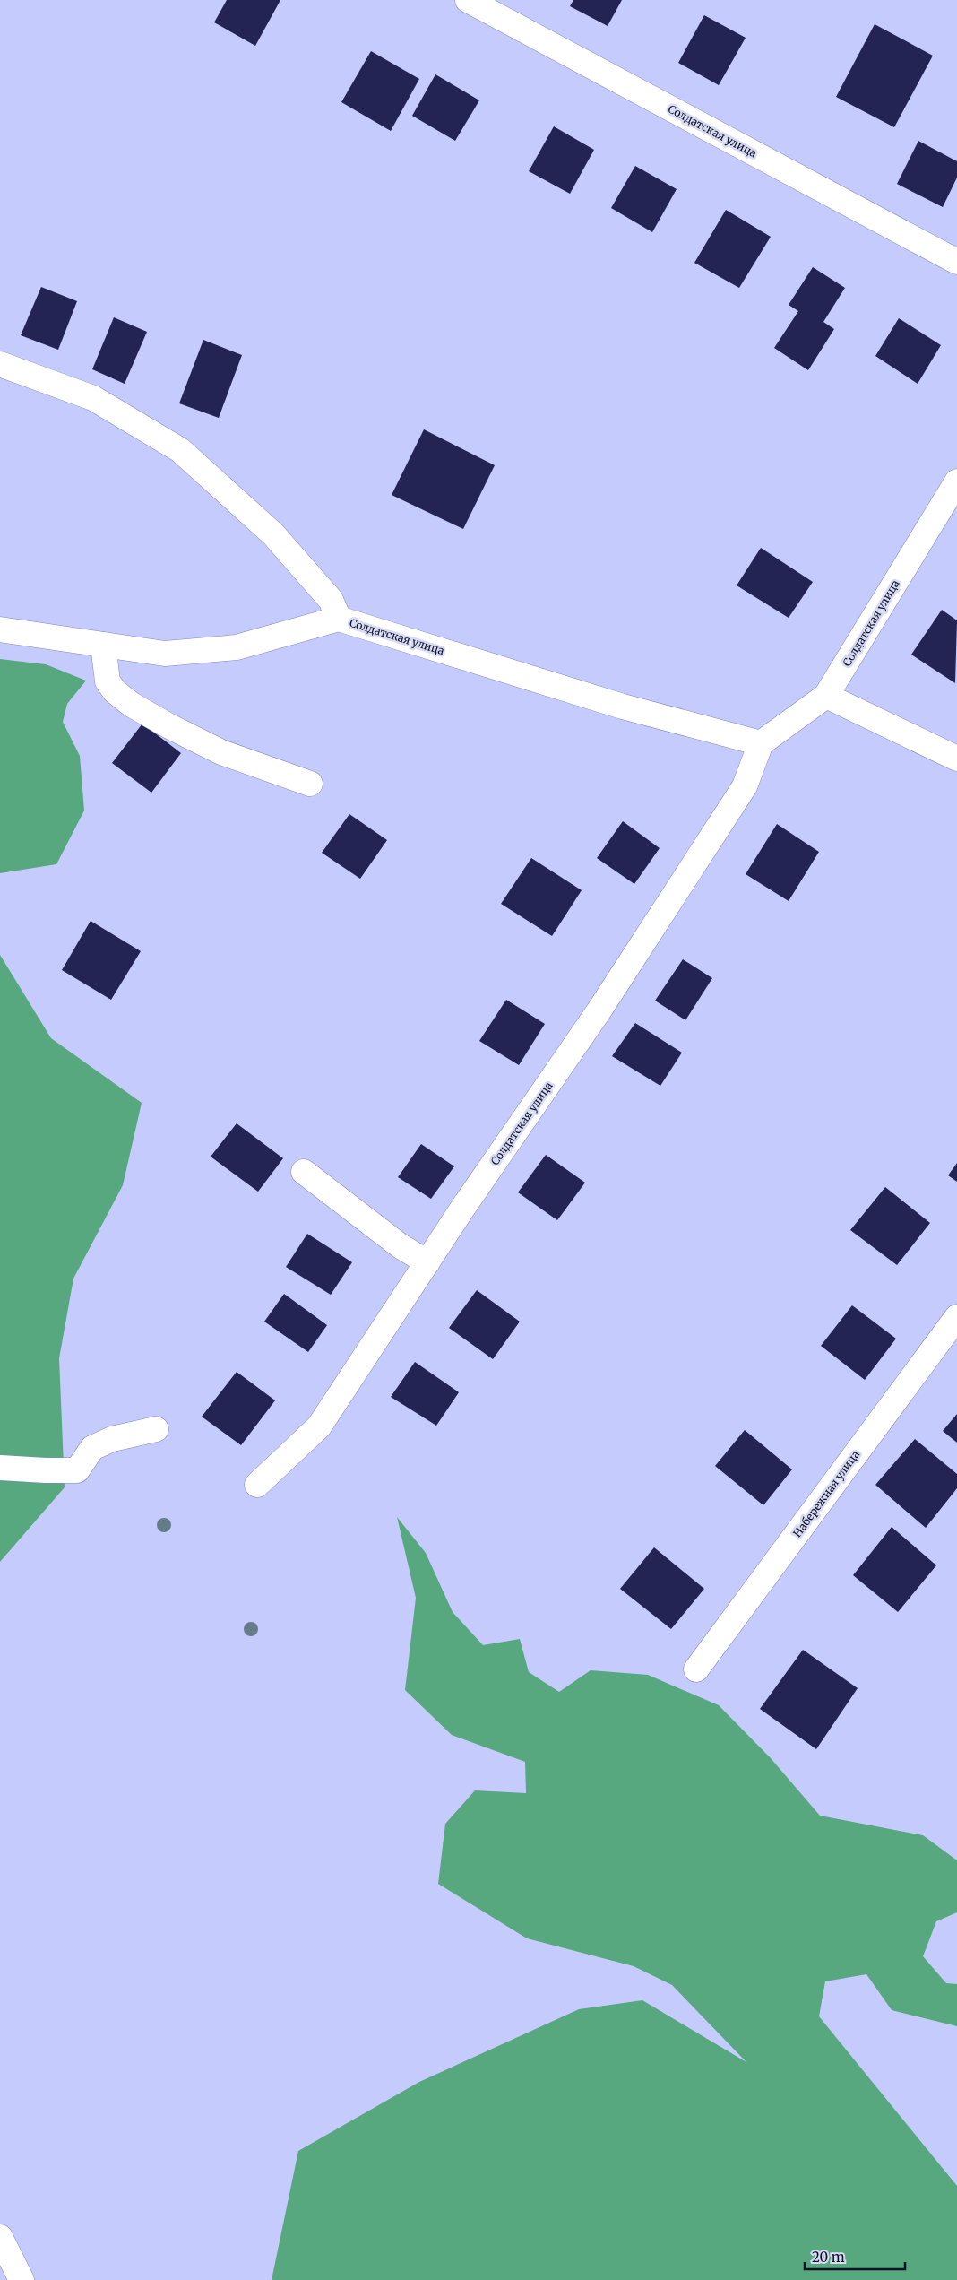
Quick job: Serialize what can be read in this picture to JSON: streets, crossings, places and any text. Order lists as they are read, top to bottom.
{
  "streets": {
    "street": ["Солдатская улица", "Набережная улица"]
  },
  "scale_bar": "20 m"
}
